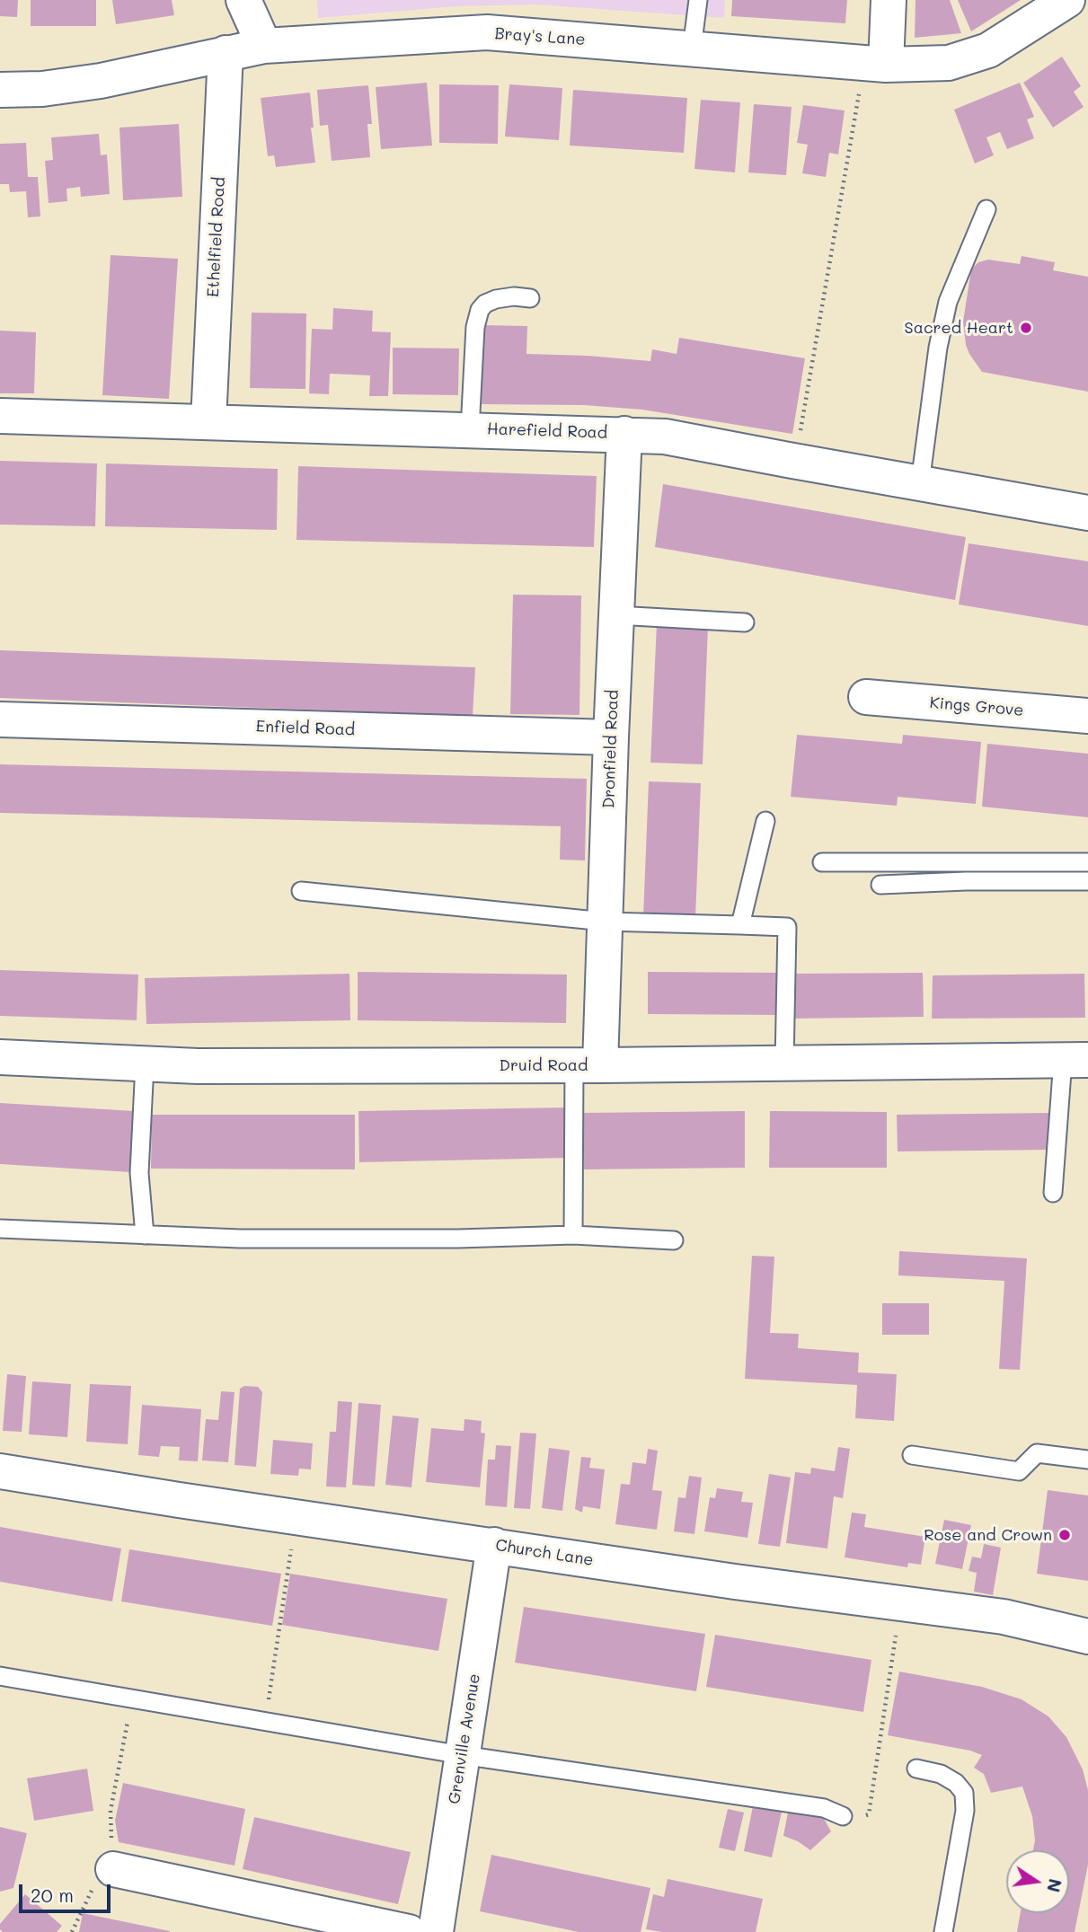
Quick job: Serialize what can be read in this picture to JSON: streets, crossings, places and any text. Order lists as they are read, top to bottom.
{
  "streets": {
    "street": [
      "Bray's Lane",
      "Ethelfield Road",
      "Harefield Road",
      "Kings Grove",
      "Enfield Road",
      "Dronfield Road",
      "Druid Road",
      "Church Lane",
      "Grenville Avenue"
    ]
  },
  "crossings": [
    ["Bray's Lane", "Ethelfield Road"],
    ["Ethelfield Road", "Harefield Road"],
    ["Harefield Road", "Dronfield Road"],
    ["Enfield Road", "Dronfield Road"],
    ["Dronfield Road", "Druid Road"],
    ["Church Lane", "Grenville Avenue"]
  ],
  "places": ["Sacred Heart", "Rose and Crown"],
  "scale_bar": "20 m",
  "north": "right"
}
